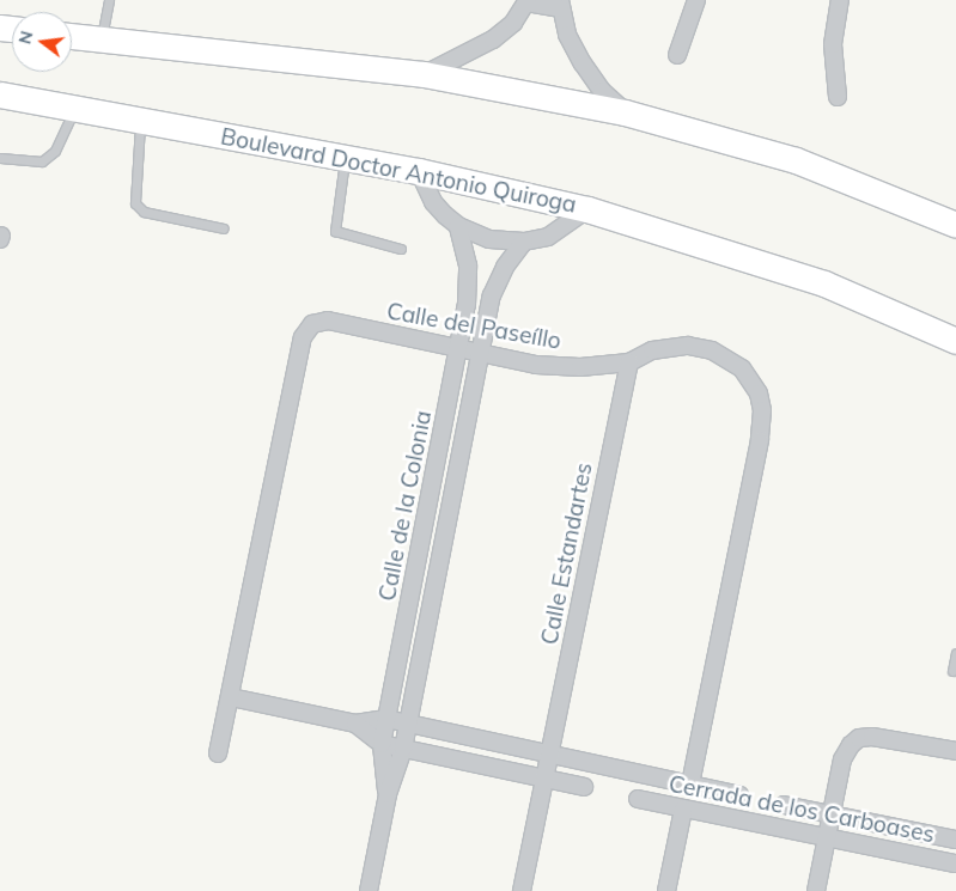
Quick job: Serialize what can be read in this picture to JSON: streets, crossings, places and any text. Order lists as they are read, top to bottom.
{
  "streets": {
    "main road": ["Boulevard Doctor Antonio Quiroga"],
    "street": [
      "Calle del Paseíllo",
      "Calle de la Colonia",
      "Calle Estandartes",
      "Cerrada de los Carboases"
    ]
  },
  "crossings": [
    ["Calle del Paseíllo", "Calle de la Colonia"],
    ["Calle del Paseíllo", "Calle Estandartes"]
  ],
  "north": "left"
}
